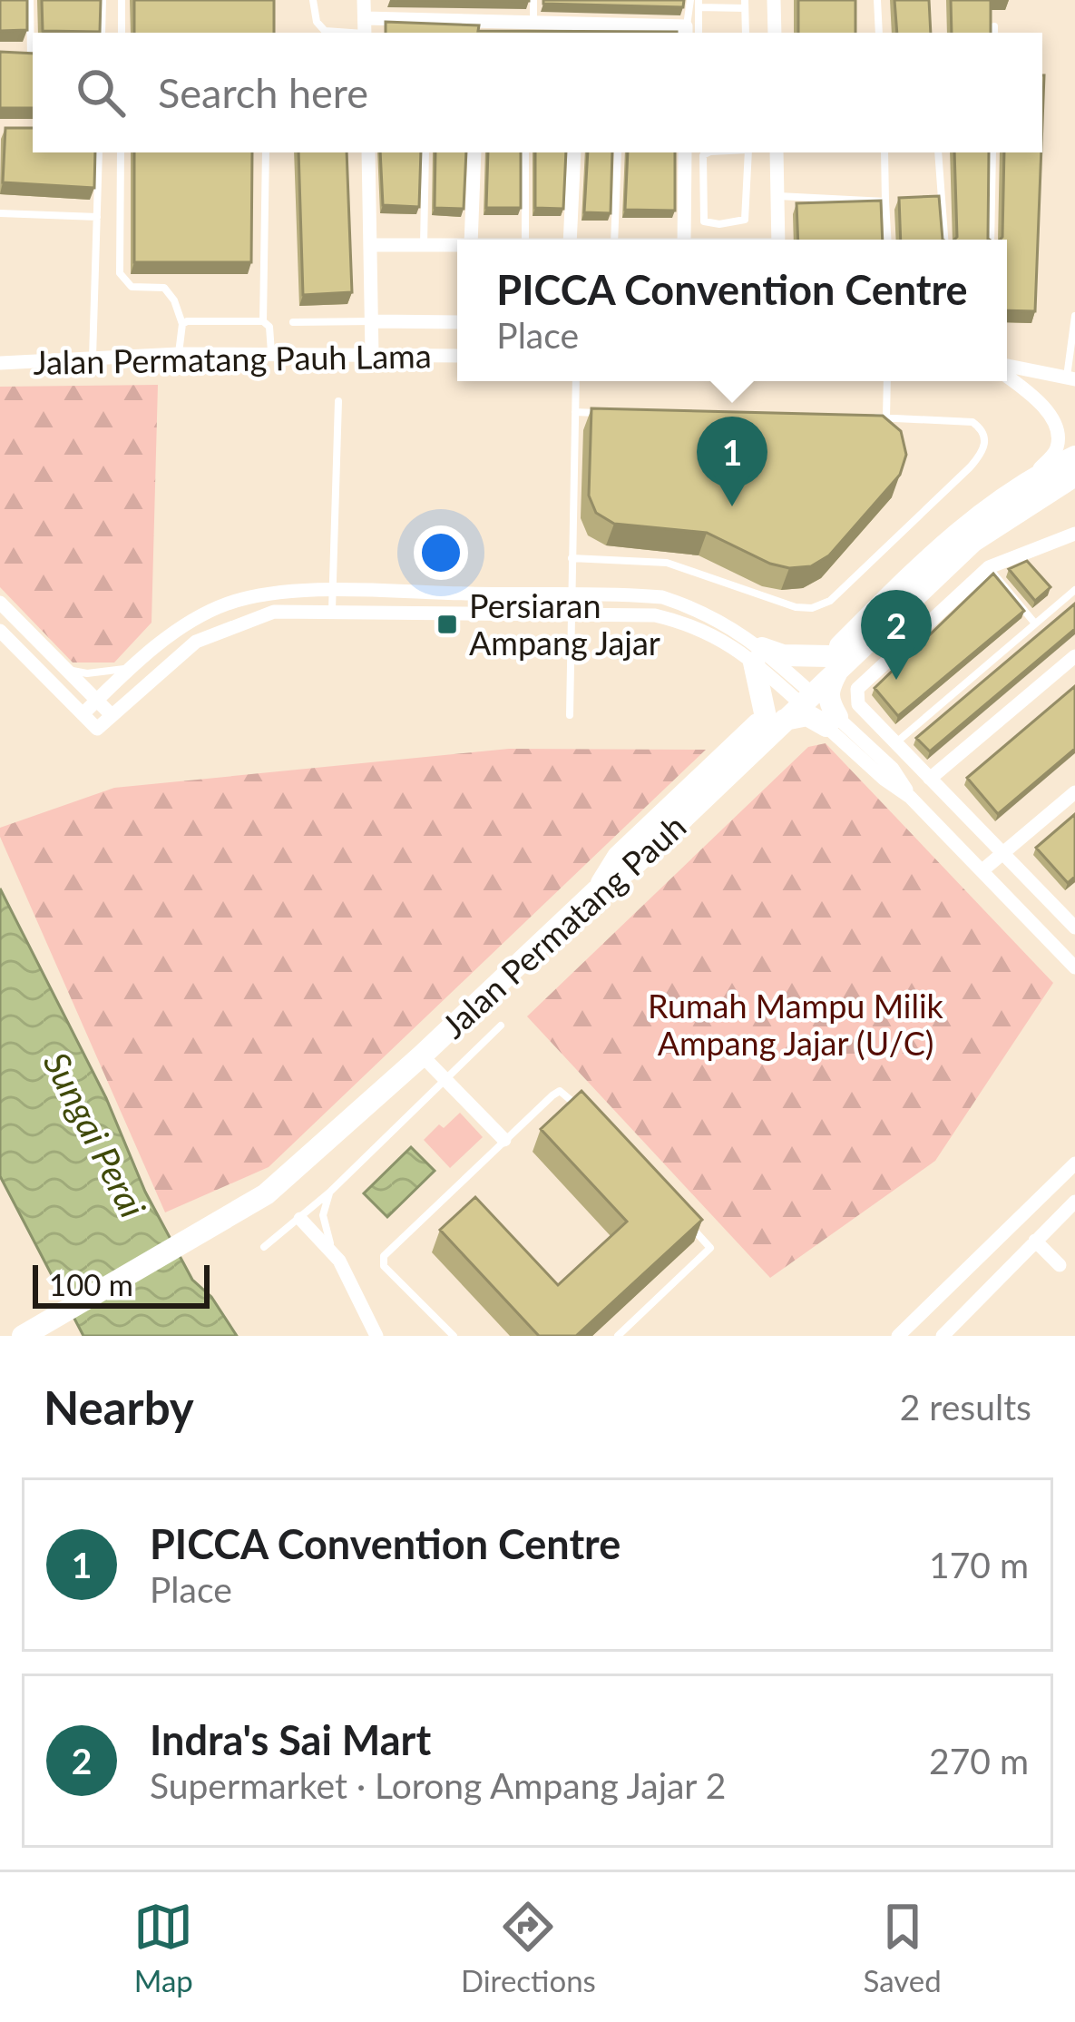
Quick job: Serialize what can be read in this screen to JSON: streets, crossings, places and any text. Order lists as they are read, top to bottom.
{
  "streets": {
    "main road": ["Jalan Permatang Pauh"],
    "street": ["Jalan Permatang Pauh Lama"]
  },
  "water": ["Sungai Perai"],
  "parks": ["Rumah Mampu Milik Ampang Jajar (U/C)"],
  "places": {
    "transit": ["Persiaran Ampang Jajar"]
  },
  "scale_bar": "100 m",
  "page": {
    "search": "Search here",
    "popup": ["PICCA Convention Centre", "Place"],
    "pins": ["1", "2"],
    "scale": "100 m",
    "heading": ["Nearby", "2 results"],
    "list": [
      {
        "mark": "1",
        "name": "PICCA Convention Centre",
        "note": "Place",
        "value": "170 m"
      },
      {
        "mark": "2",
        "name": "Indra's Sai Mart",
        "note": "Supermarket · Lorong Ampang Jajar 2",
        "value": "270 m"
      }
    ],
    "nav": ["Map", "Directions", "Saved"]
  }
}
